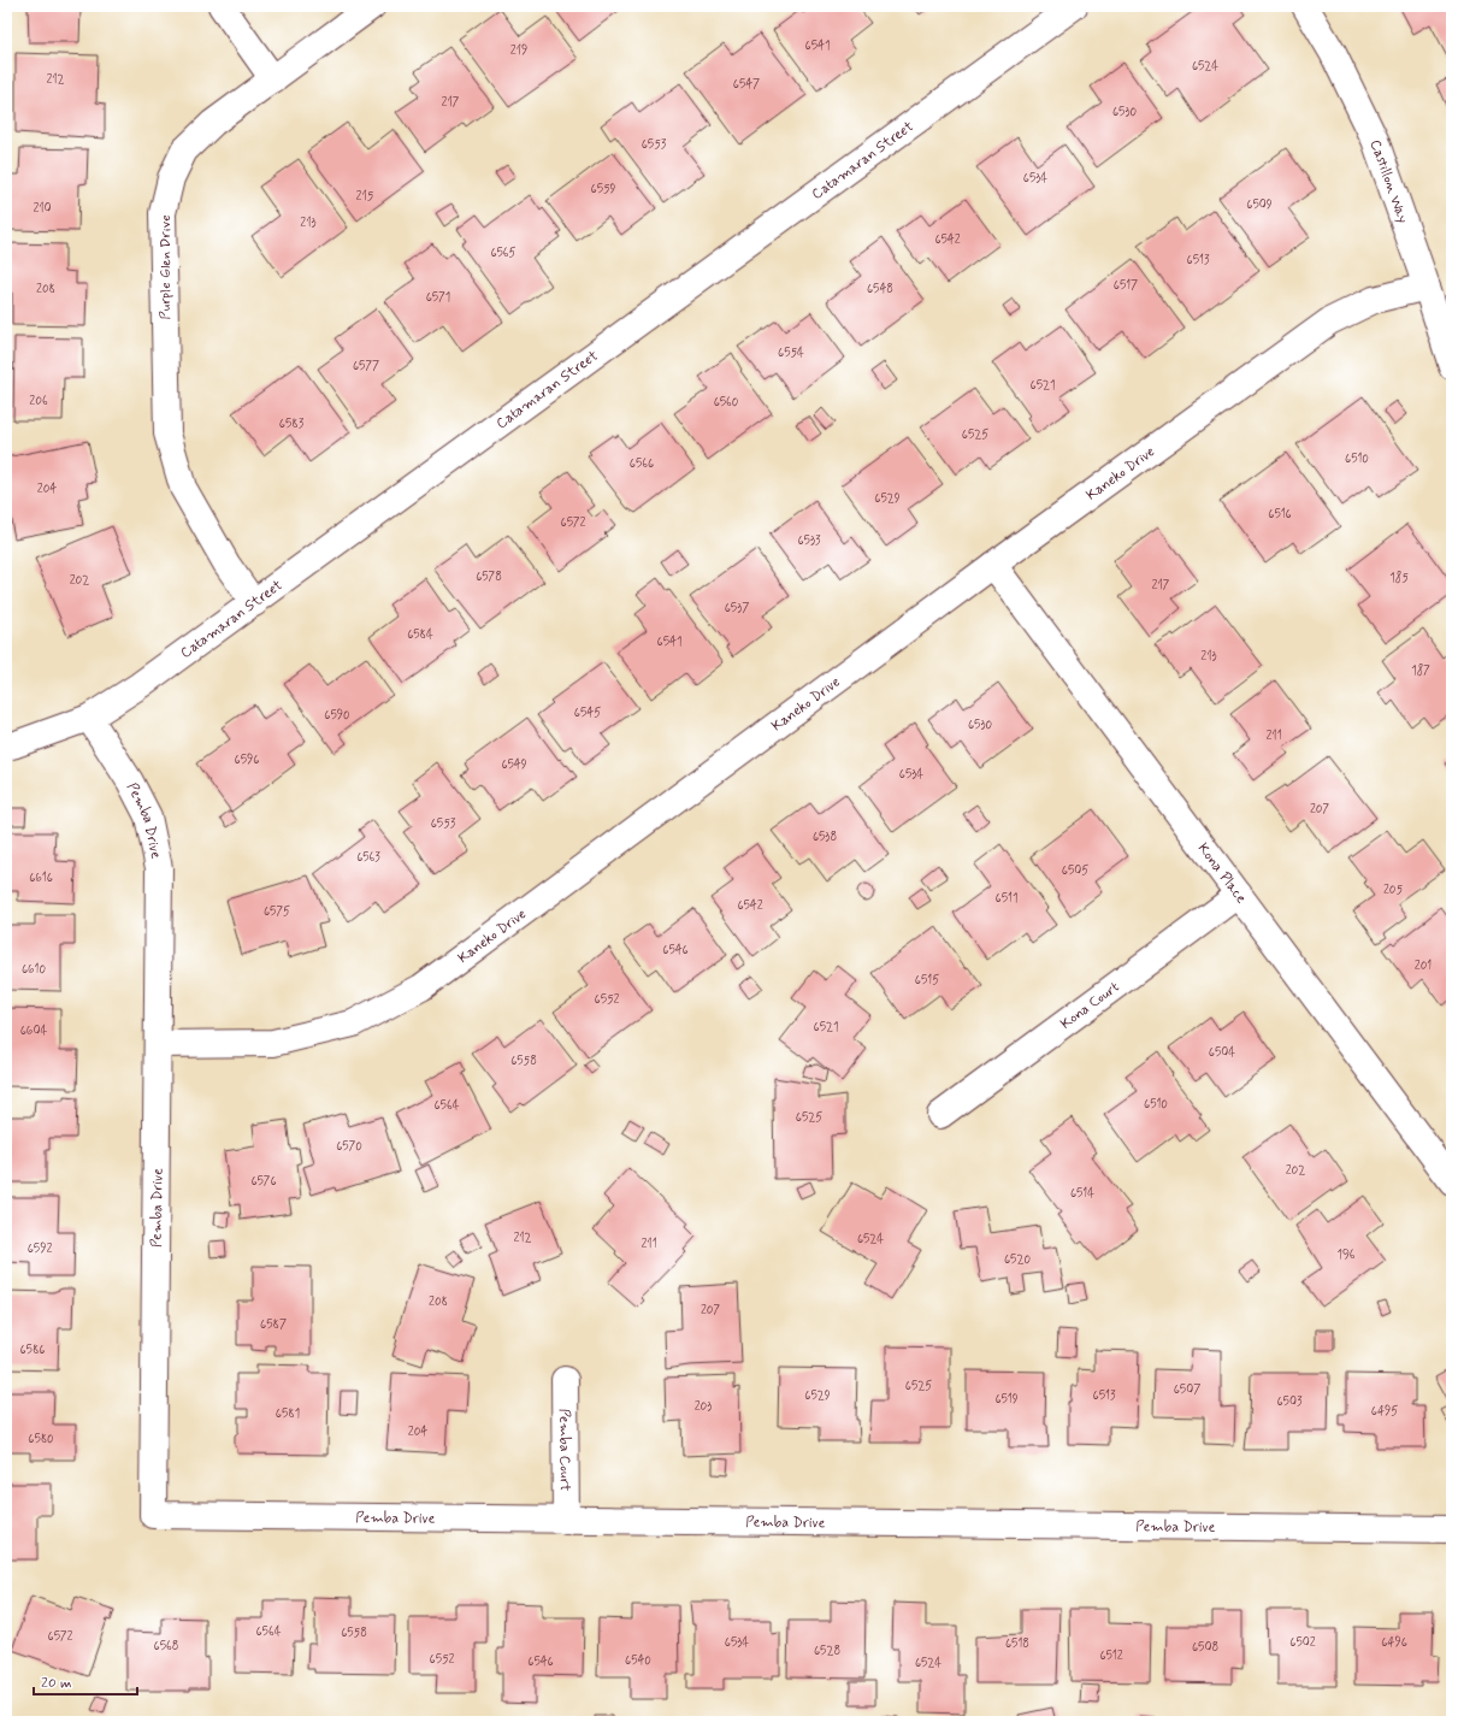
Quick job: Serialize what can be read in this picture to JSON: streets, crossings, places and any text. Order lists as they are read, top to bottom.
{
  "streets": {
    "street": [
      "Catamaran Street",
      "Castillon Way",
      "Purple Glen Drive",
      "Kaneko Drive",
      "Pemba Drive",
      "Kona Place",
      "Kona Court",
      "Pemba Court"
    ]
  },
  "crossings": [
    ["Catamaran Street", "Purple Glen Drive"],
    ["Catamaran Street", "Pemba Drive"],
    ["Castillon Way", "Kaneko Drive"],
    ["Kaneko Drive", "Pemba Drive"],
    ["Kaneko Drive", "Kona Place"],
    ["Pemba Drive", "Pemba Court"],
    ["Kona Place", "Kona Court"]
  ],
  "house_numbers": [
    "6541",
    "219",
    "6524",
    "212",
    "6547",
    "217",
    "6530",
    "6553",
    "6534",
    "6559",
    "215",
    "6509",
    "210",
    "213",
    "6542",
    "6565",
    "6513",
    "6517",
    "208",
    "6548",
    "6571",
    "6554",
    "6577",
    "6521",
    "206",
    "6560",
    "6583",
    "6525",
    "6510",
    "6566",
    "204",
    "6529",
    "6516",
    "6572",
    "6533",
    "6578",
    "185",
    "202",
    "217",
    "6537",
    "6584",
    "6541",
    "213",
    "187",
    "6545",
    "6590",
    "6530",
    "211",
    "6596",
    "6549",
    "6534",
    "207",
    "6553",
    "6538",
    "6563",
    "6505",
    "6616",
    "205",
    "6511",
    "6542",
    "6575",
    "6546",
    "201",
    "6610",
    "6515",
    "6552",
    "6521",
    "6604",
    "6504",
    "6558",
    "6510",
    "6564",
    "6525",
    "6570",
    "202",
    "6576",
    "6514",
    "212",
    "6524",
    "211",
    "6592",
    "196",
    "6520",
    "208",
    "207",
    "6587",
    "6586",
    "6525",
    "6507",
    "6529",
    "6513",
    "6519",
    "6503",
    "203",
    "6495",
    "6581",
    "204",
    "6580",
    "6564",
    "6558",
    "6572",
    "6534",
    "6502",
    "6496",
    "6518",
    "6568",
    "6508",
    "6528",
    "6512",
    "6552",
    "6540",
    "6546",
    "6524"
  ],
  "scale_bar": "20 m"
}
